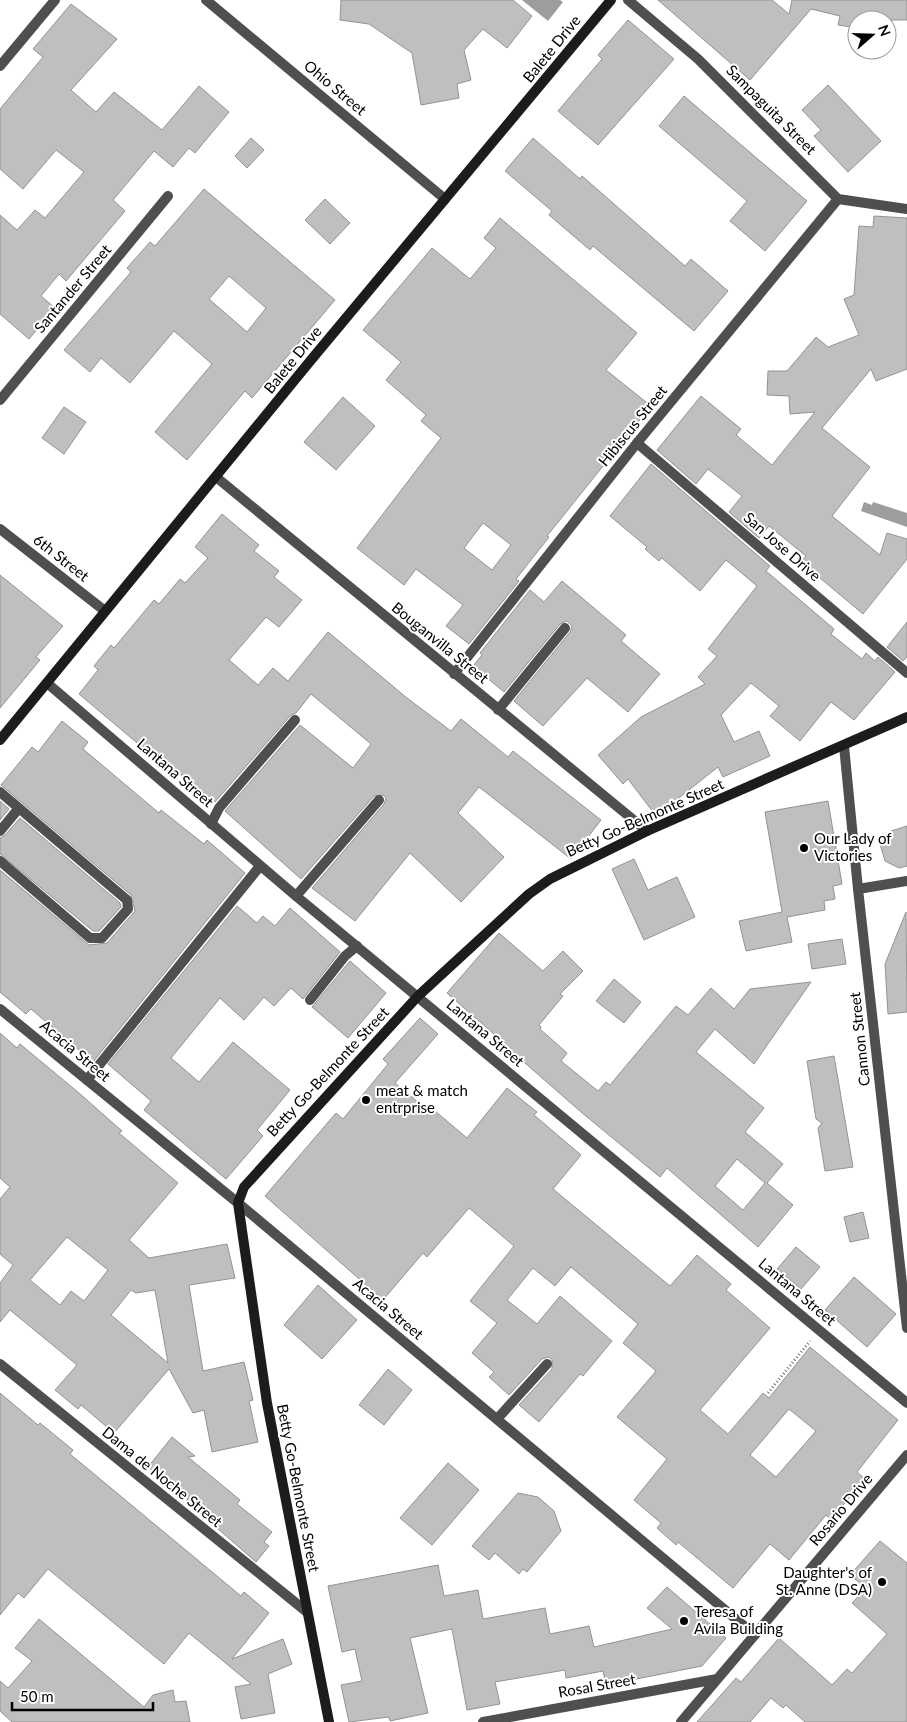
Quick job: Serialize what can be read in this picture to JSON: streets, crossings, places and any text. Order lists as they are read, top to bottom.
{
  "streets": {
    "street": [
      "Balete Drive",
      "Ohio Street",
      "Sampaguita Street",
      "Santander Street",
      "Hibiscus Street",
      "San Jose Drive",
      "6th Street",
      "Bouganvilla Street",
      "Lantana Street",
      "Betty Go-Belmonte Street",
      "Cannon Street",
      "Acacia Street",
      "Dama de Noche Street",
      "Rosario Drive",
      "Rosal Street"
    ]
  },
  "crossings": [
    ["Balete Drive", "Ohio Street"],
    ["Balete Drive", "6th Street"],
    ["Balete Drive", "Bouganvilla Street"],
    ["Balete Drive", "Lantana Street"],
    ["Sampaguita Street", "Hibiscus Street"],
    ["Hibiscus Street", "San Jose Drive"],
    ["Hibiscus Street", "Bouganvilla Street"],
    ["Bouganvilla Street", "Betty Go-Belmonte Street"],
    ["Lantana Street", "Betty Go-Belmonte Street"],
    ["Betty Go-Belmonte Street", "Cannon Street"],
    ["Betty Go-Belmonte Street", "Acacia Street"],
    ["Betty Go-Belmonte Street", "Dama de Noche Street"],
    ["Acacia Street", "Rosario Drive"],
    ["Rosario Drive", "Rosal Street"]
  ],
  "places": [
    "Our Lady of Victories",
    "meat & match entrprise",
    "Daughter's of St. Anne (DSA)",
    "Teresa of Avila Building"
  ],
  "scale_bar": "50 m",
  "north": "right"
}
